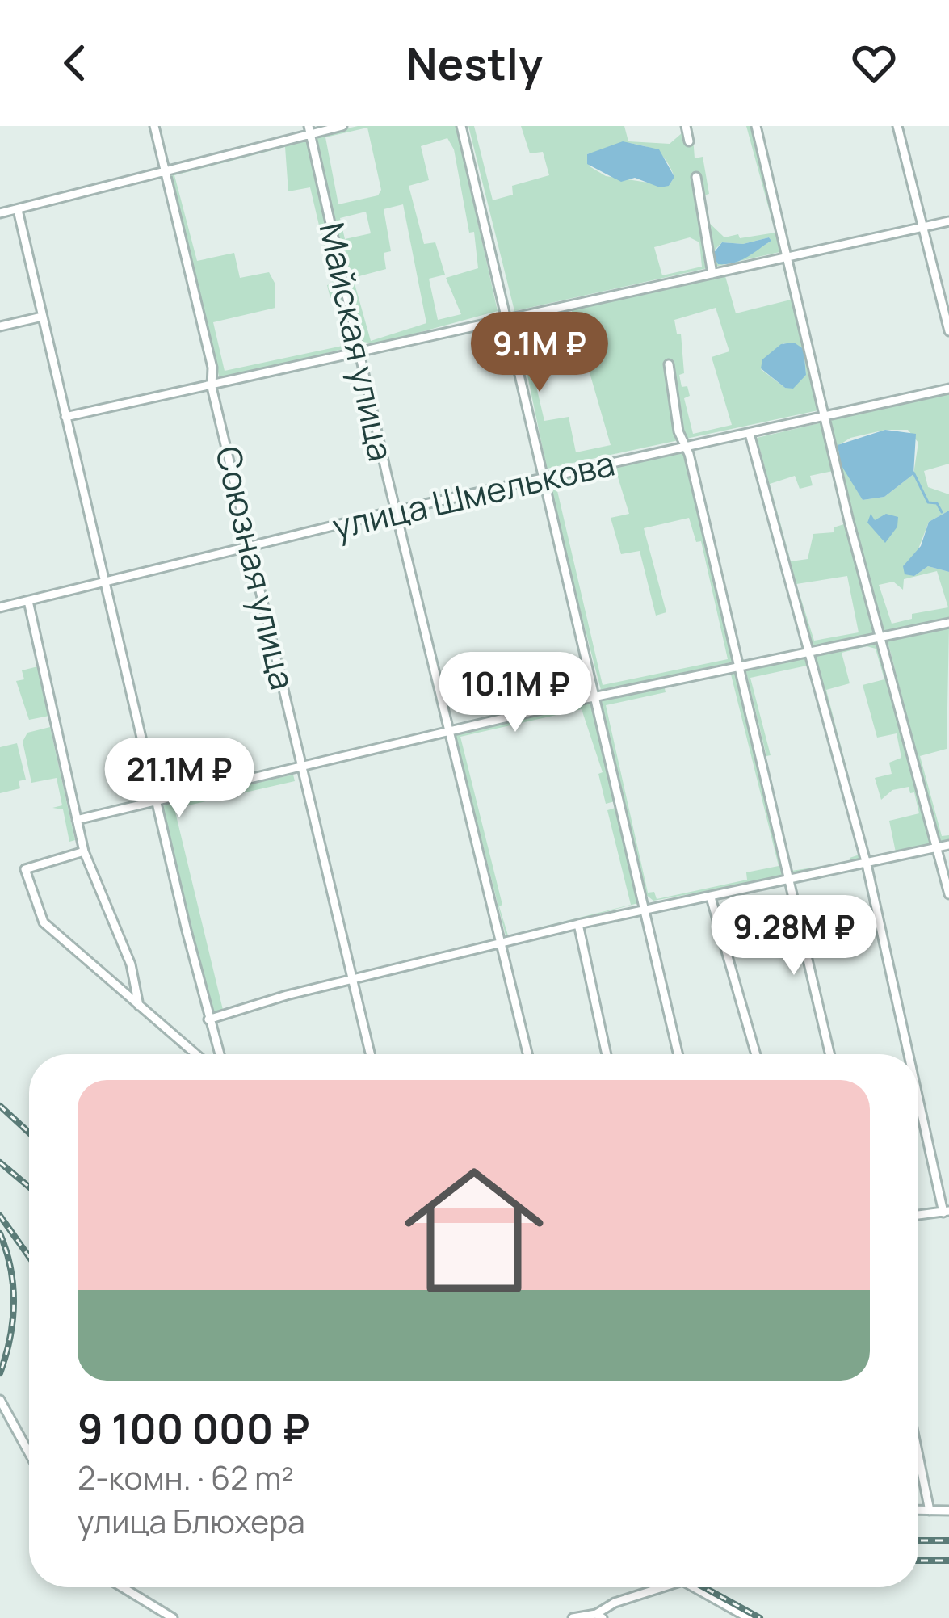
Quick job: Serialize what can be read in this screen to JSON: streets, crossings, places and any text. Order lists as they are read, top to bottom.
{
  "streets": {
    "street": ["Майская улица", "улица Шмелькова", "Союзная улица"]
  },
  "crossings": [
    ["Майская улица", "улица Шмелькова"],
    ["улица Шмелькова", "Союзная улица"]
  ],
  "page": {
    "header": "Nestly",
    "price": [
      "9.1M ₽",
      "10.1M ₽",
      "21.1M ₽",
      "9.28M ₽"
    ],
    "list": [
      {
        "name": "9 100 000 ₽",
        "note": "2-комн. · 62 m² · улица Блюхера"
      }
    ]
  }
}
